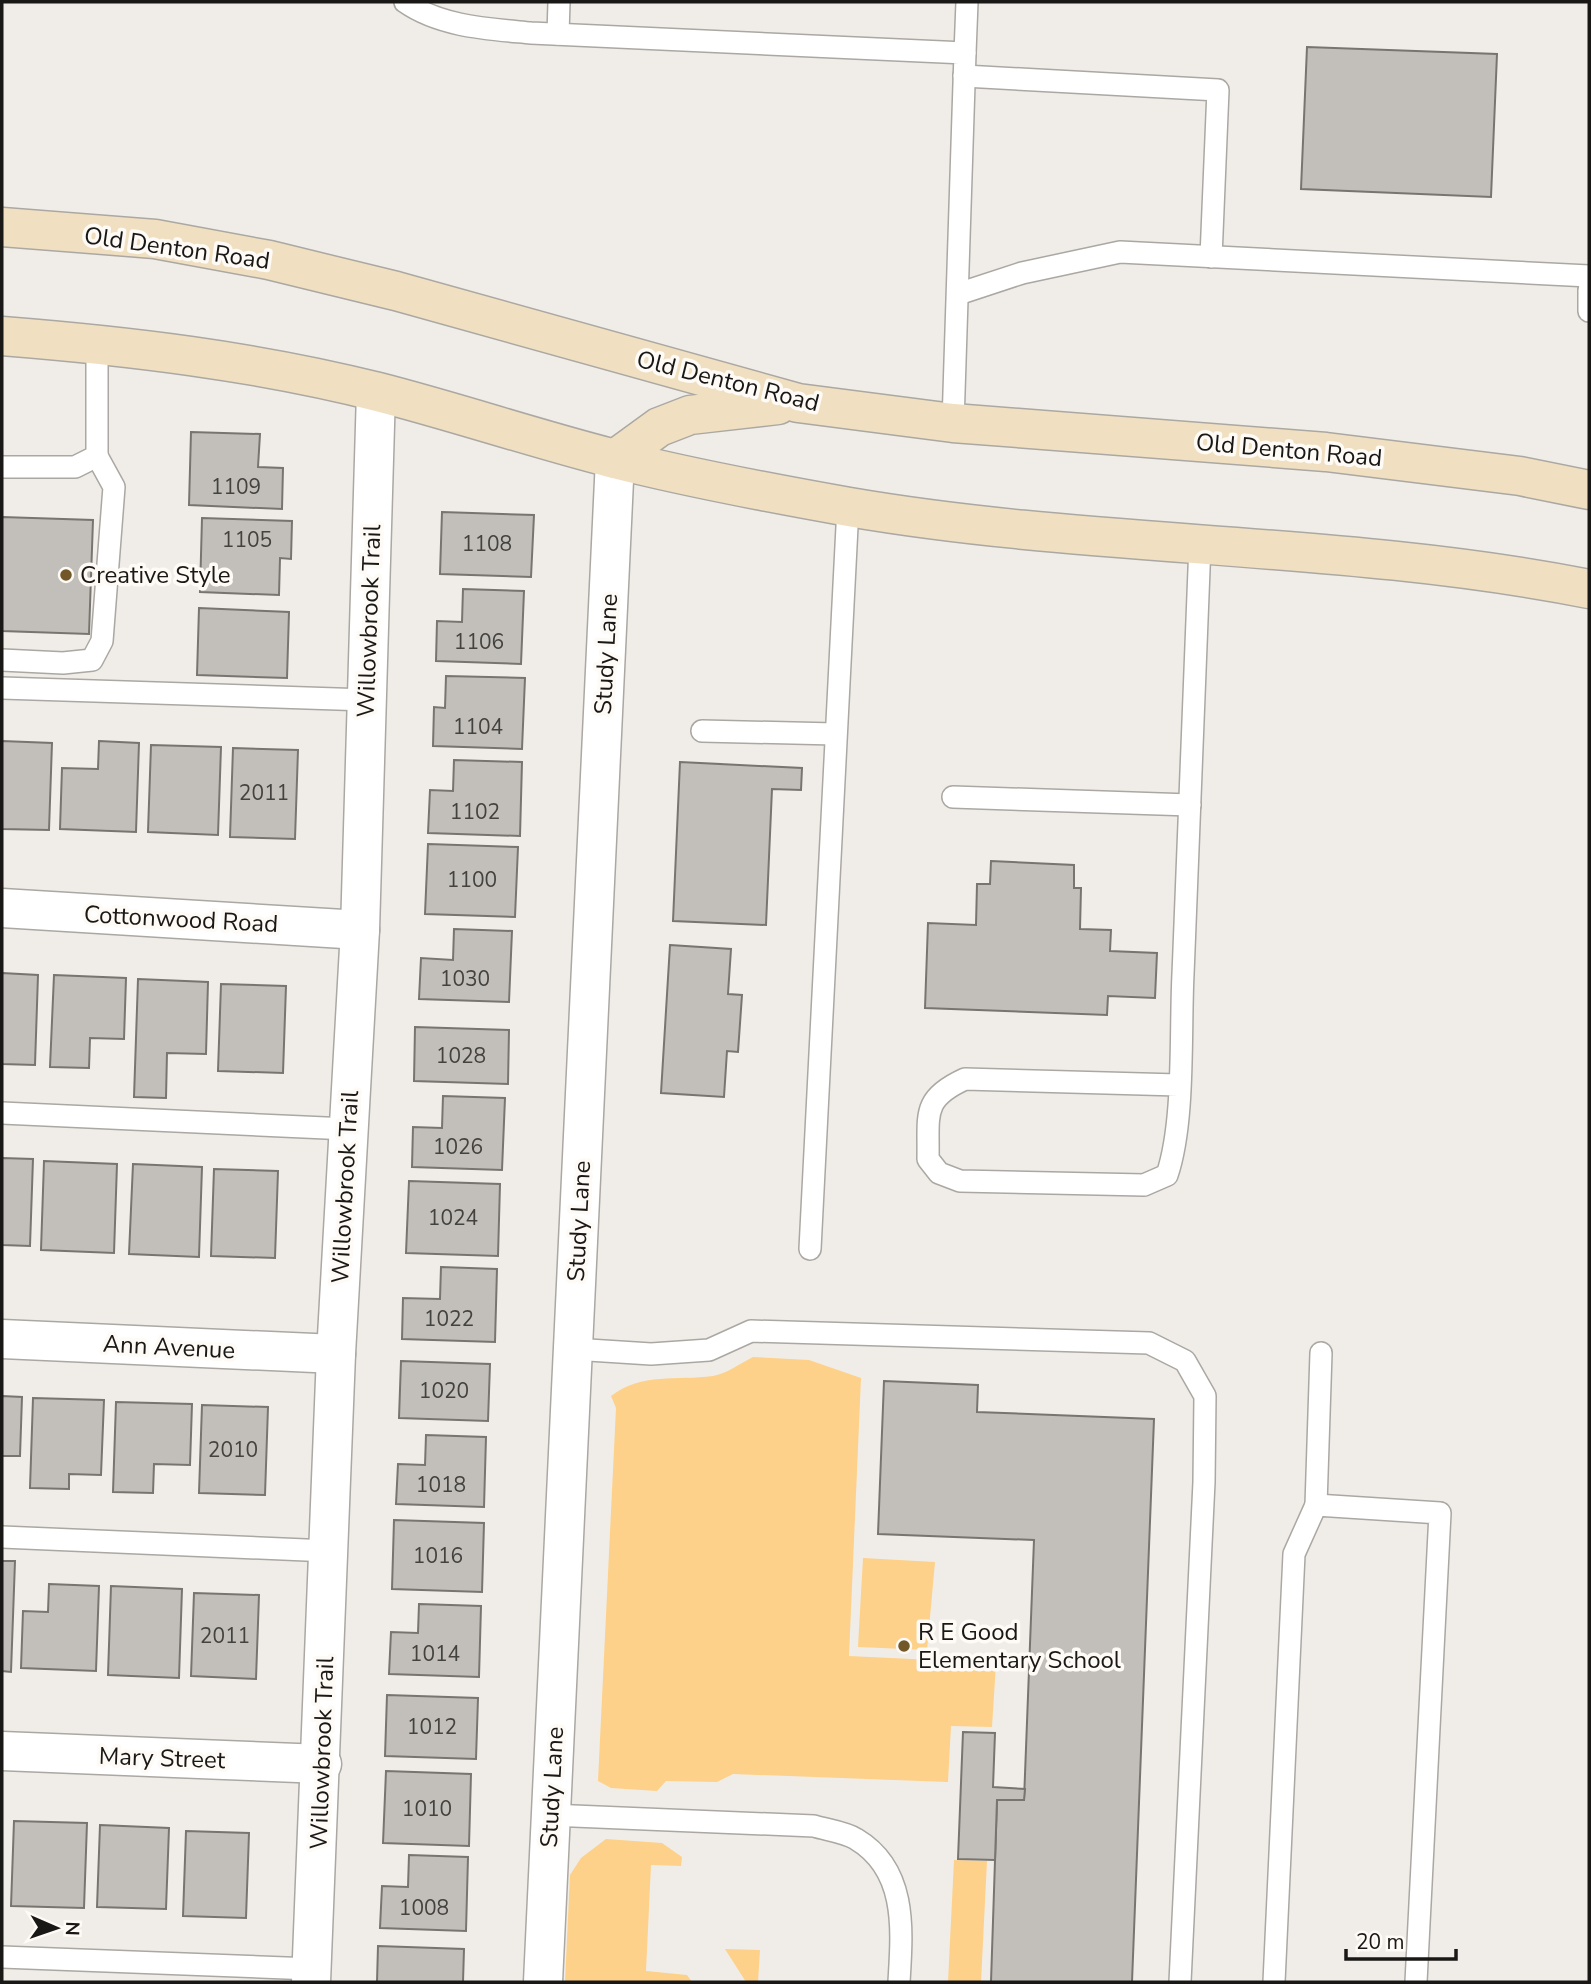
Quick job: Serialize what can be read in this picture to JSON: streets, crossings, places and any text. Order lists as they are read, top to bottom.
{
  "streets": {
    "main road": ["Old Denton Road"],
    "street": [
      "Willowbrook Trail",
      "Study Lane",
      "Cottonwood Road",
      "Ann Avenue",
      "Mary Street"
    ]
  },
  "crossings": [
    ["Willowbrook Trail", "Cottonwood Road"],
    ["Willowbrook Trail", "Ann Avenue"],
    ["Willowbrook Trail", "Mary Street"]
  ],
  "places": ["Creative Style", "R E Good Elementary School"],
  "house_numbers": [
    "1109",
    "1105",
    "1108",
    "1106",
    "1104",
    "2011",
    "1102",
    "1100",
    "1030",
    "1028",
    "1026",
    "1024",
    "1022",
    "1020",
    "2010",
    "1018",
    "1016",
    "2011",
    "1014",
    "1012",
    "1010",
    "1008"
  ],
  "scale_bar": "20 m",
  "north": "right"
}
